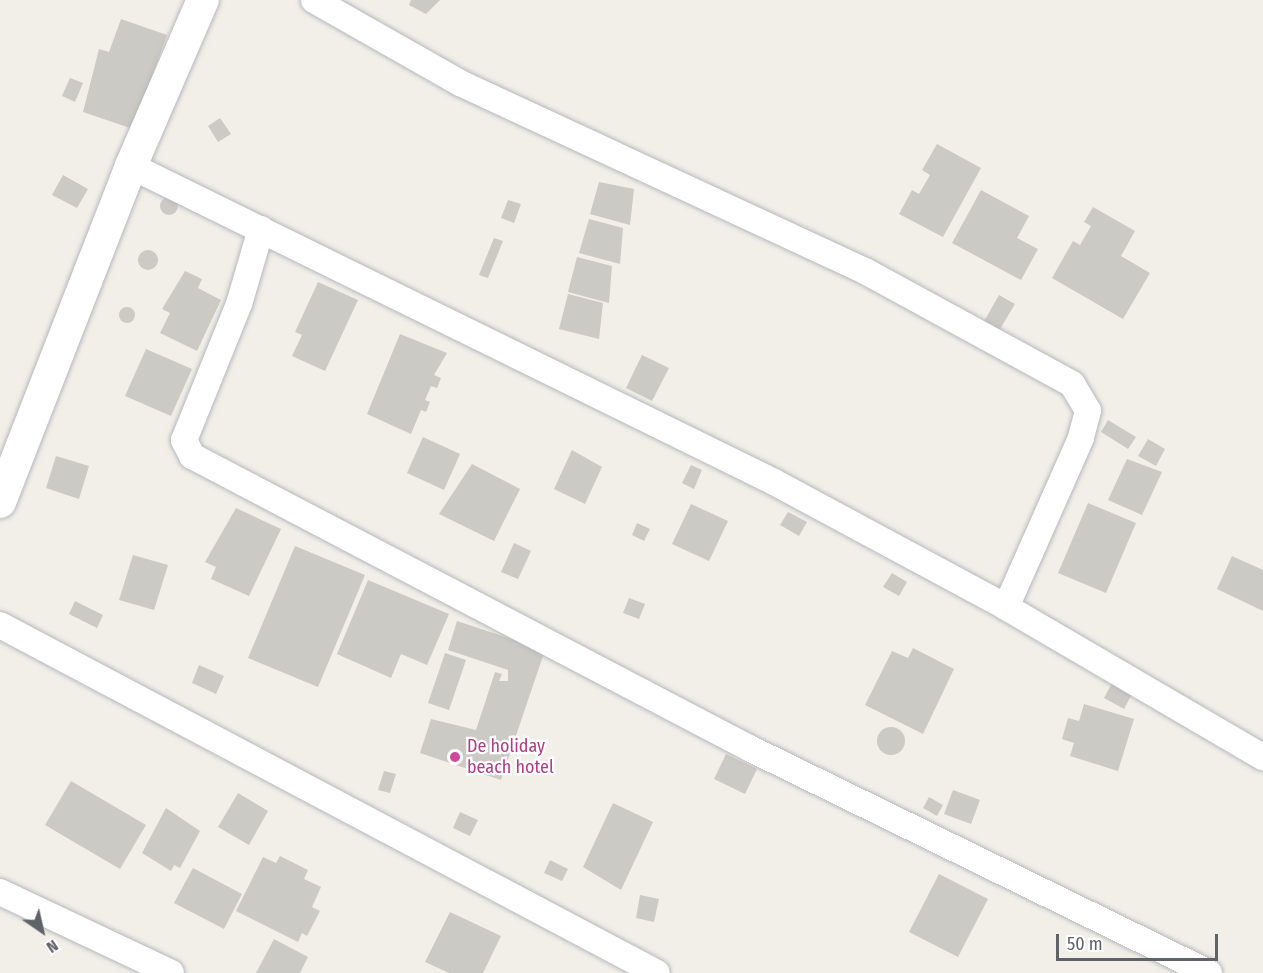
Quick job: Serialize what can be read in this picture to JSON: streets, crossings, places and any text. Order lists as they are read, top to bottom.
{
  "places": ["De holiday beach hotel"],
  "scale_bar": "50 m",
  "north": "bottom right"
}
